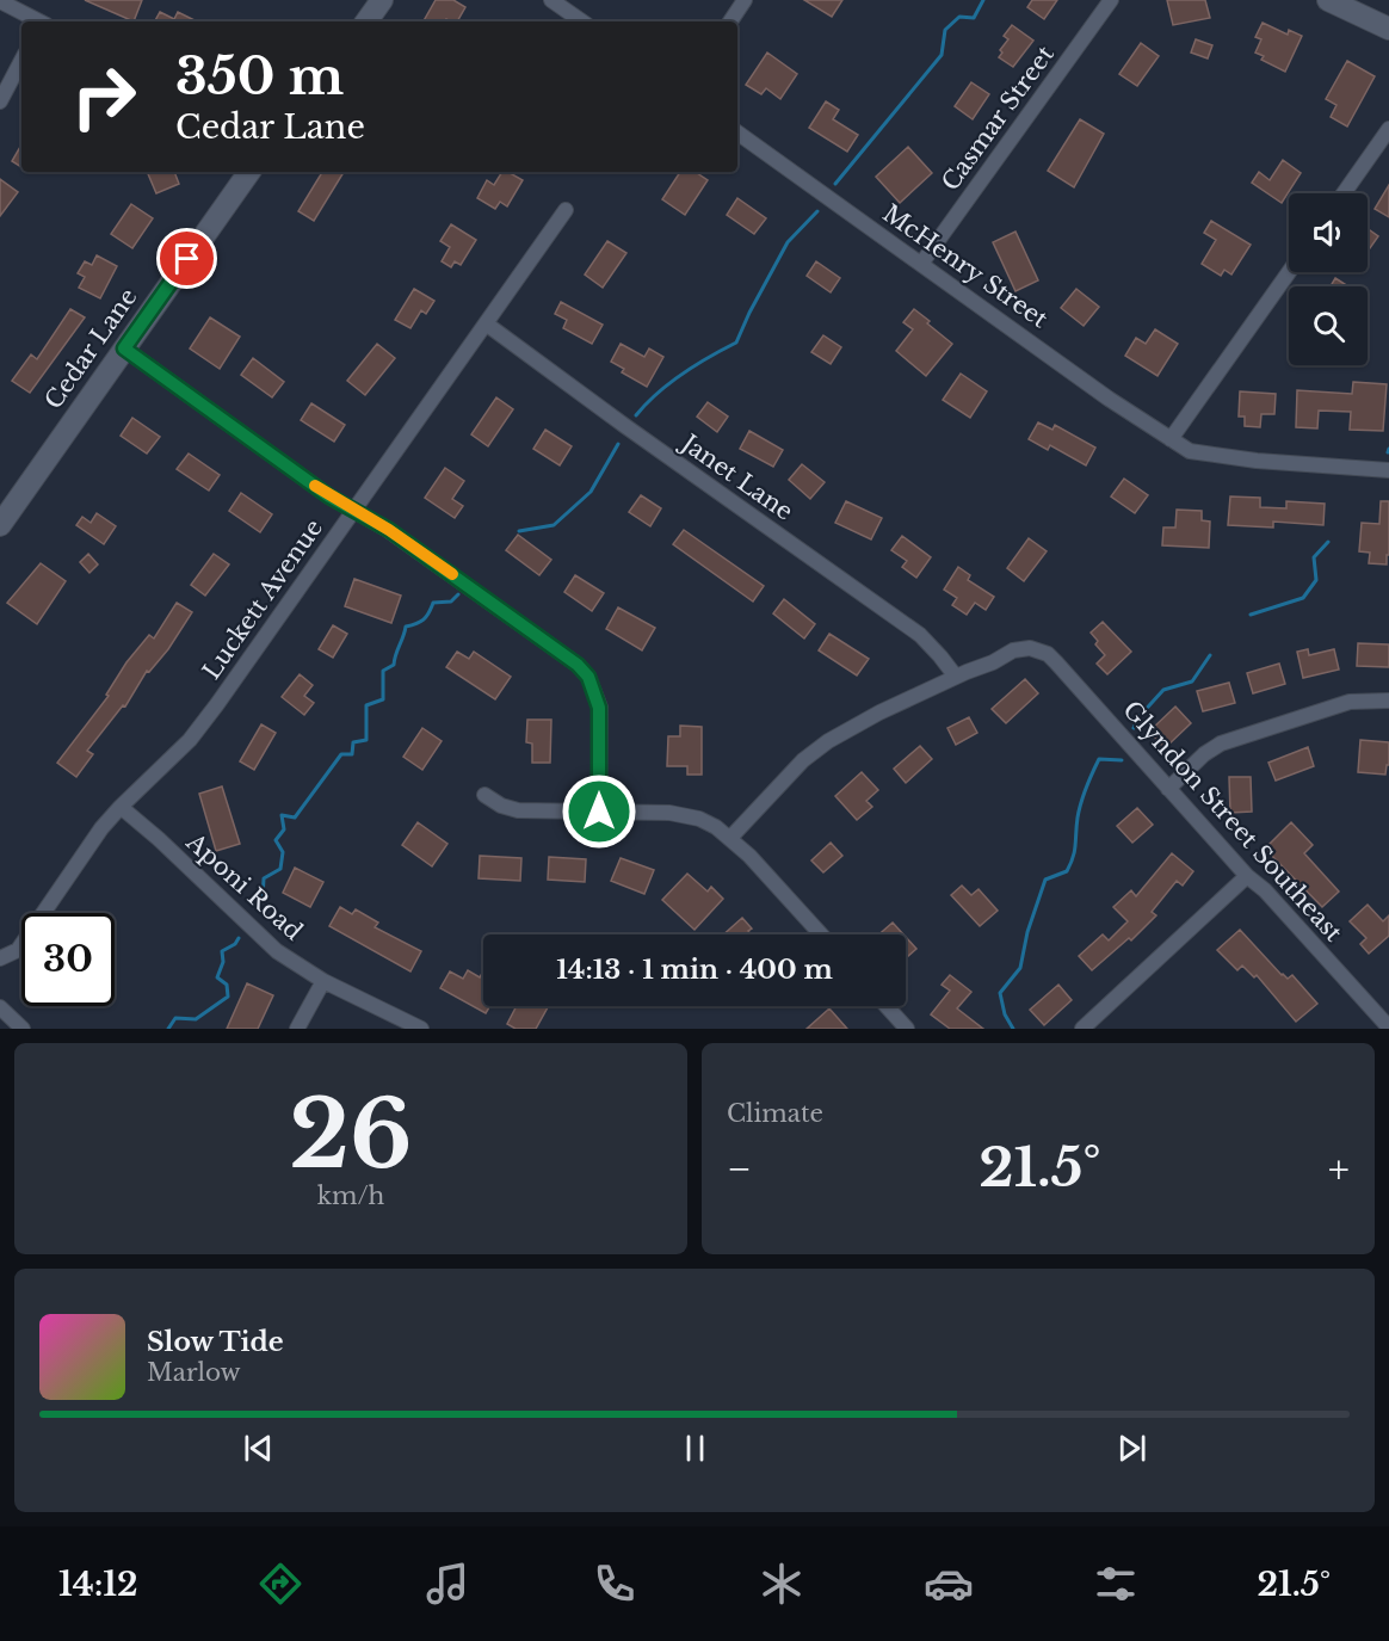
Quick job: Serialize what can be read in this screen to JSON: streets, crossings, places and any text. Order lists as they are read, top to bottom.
{
  "streets": {
    "main road": ["Cedar Lane"],
    "street": [
      "Casmar Street",
      "McHenry Street",
      "Janet Lane",
      "Luckett Avenue",
      "Glyndon Street Southeast",
      "Aponi Road"
    ]
  },
  "crossings": [
    ["Casmar Street", "McHenry Street"],
    ["Janet Lane", "Luckett Avenue"],
    ["Janet Lane", "Glyndon Street Southeast"],
    ["Luckett Avenue", "Aponi Road"]
  ],
  "page": {
    "turn": ["350 m", "Cedar Lane"],
    "limit": "30",
    "trip": "14:13 · 1 min · 400 m",
    "tile": [
      ["26", "km/h"],
      "Climate"
    ],
    "heat": ["−", "21.5°", "+"],
    "song": ["Slow Tide", "Marlow"],
    "tabs": ["14:12", "21.5°"]
  }
}
